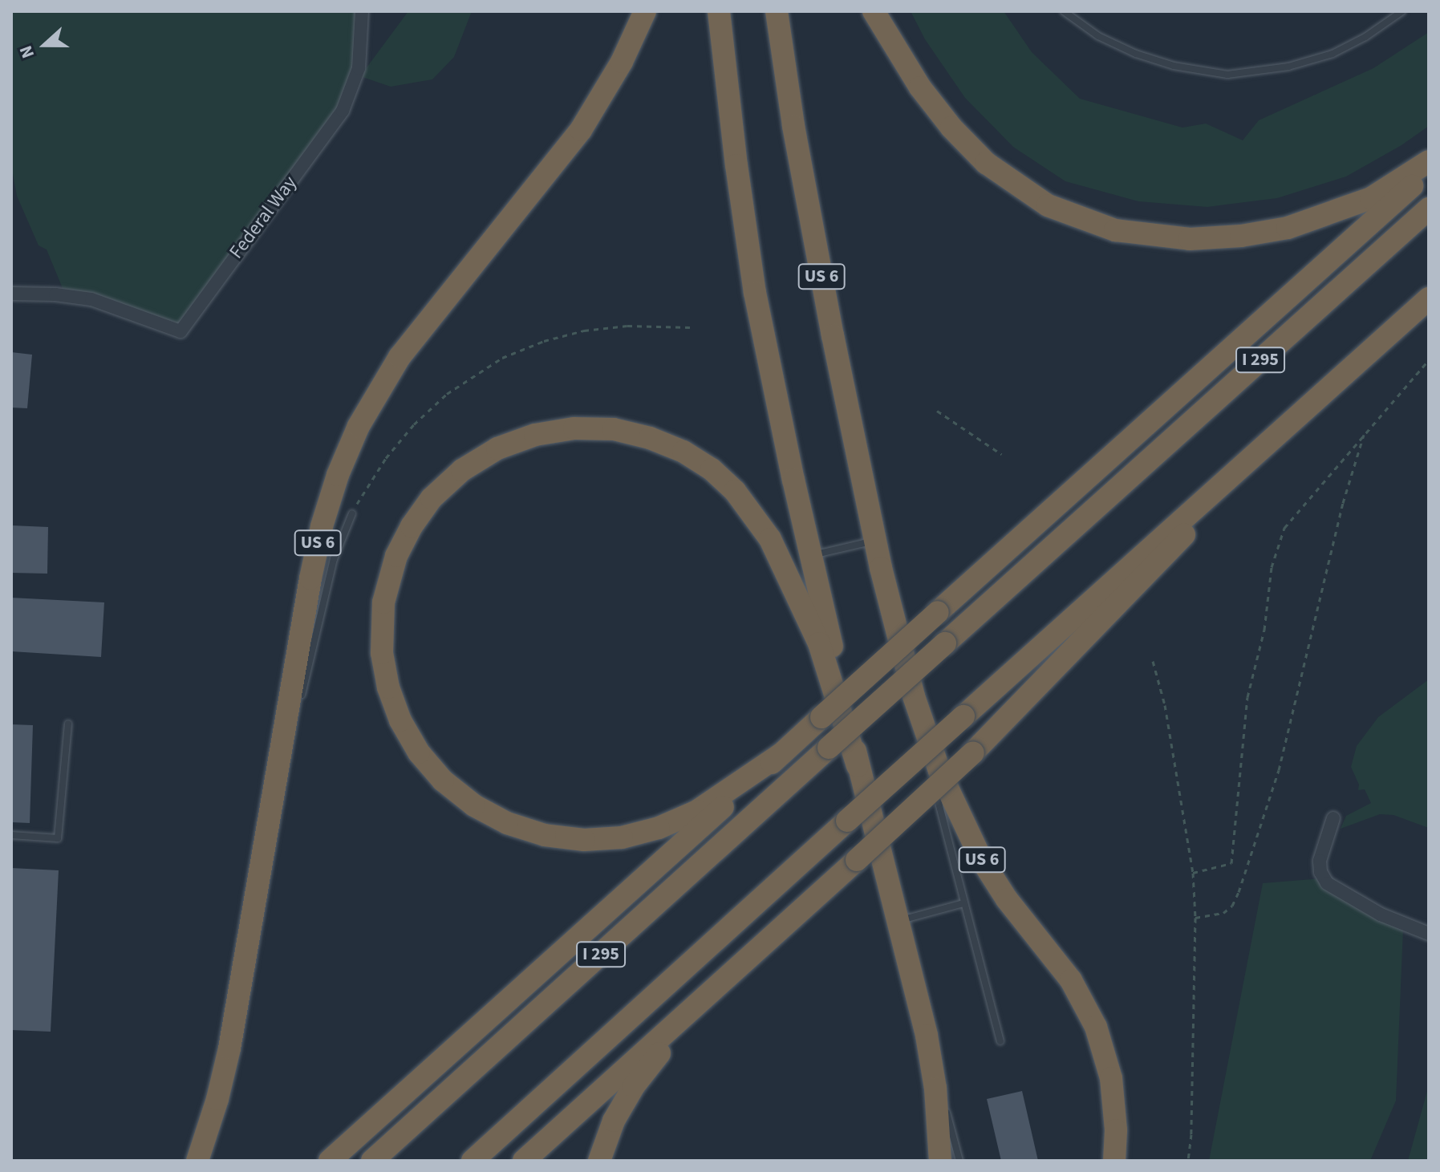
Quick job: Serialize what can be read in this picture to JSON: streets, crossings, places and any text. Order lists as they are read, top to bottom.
{
  "streets": {
    "highway": ["US 6", "I 295"],
    "street": ["Federal Way"]
  },
  "north": "left"
}
